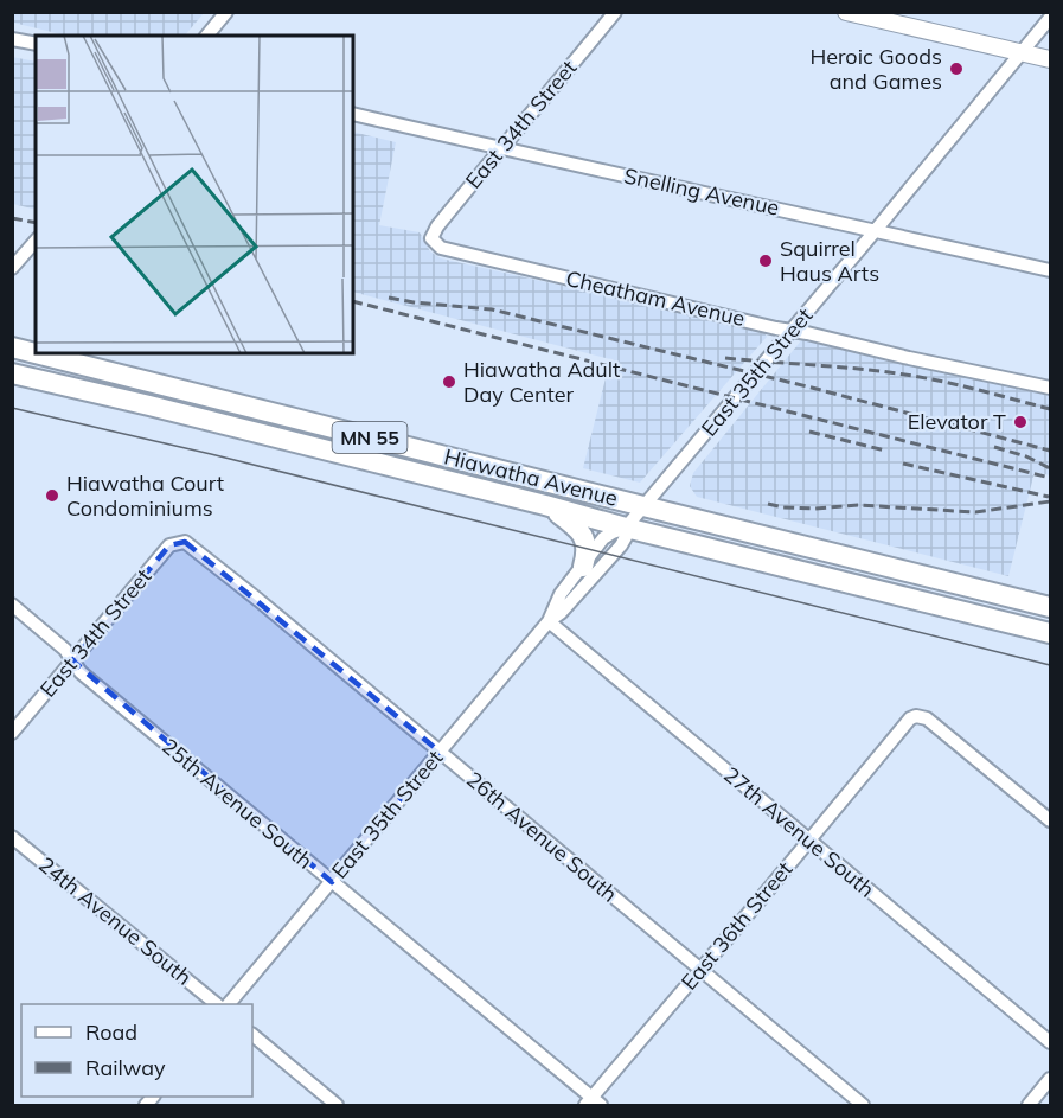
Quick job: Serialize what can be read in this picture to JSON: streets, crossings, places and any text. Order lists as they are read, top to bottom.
{
  "streets": {
    "highway": ["MN 55", "Hiawatha Avenue"],
    "street": [
      "East 34th Street",
      "Snelling Avenue",
      "Cheatham Avenue",
      "East 35th Street",
      "25th Avenue South",
      "27th Avenue South",
      "26th Avenue South",
      "24th Avenue South",
      "East 36th Street"
    ]
  },
  "crossings": [
    ["East 34th Street", "Snelling Avenue"],
    ["East 34th Street", "Cheatham Avenue"],
    ["East 34th Street", "25th Avenue South"],
    ["East 34th Street", "26th Avenue South"],
    ["Snelling Avenue", "East 35th Street"],
    ["Cheatham Avenue", "East 35th Street"],
    ["East 35th Street", "Hiawatha Avenue"],
    ["East 35th Street", "25th Avenue South"],
    ["East 35th Street", "27th Avenue South"],
    ["East 35th Street", "26th Avenue South"],
    ["25th Avenue South", "East 36th Street"],
    ["27th Avenue South", "East 36th Street"],
    ["26th Avenue South", "East 36th Street"]
  ],
  "places": [
    "Heroic Goods and Games",
    "Squirrel Haus Arts",
    "Hiawatha Adult Day Center",
    "Elevator T",
    "Hiawatha Court Condominiums"
  ],
  "legend": ["Road", "Railway"]
}
